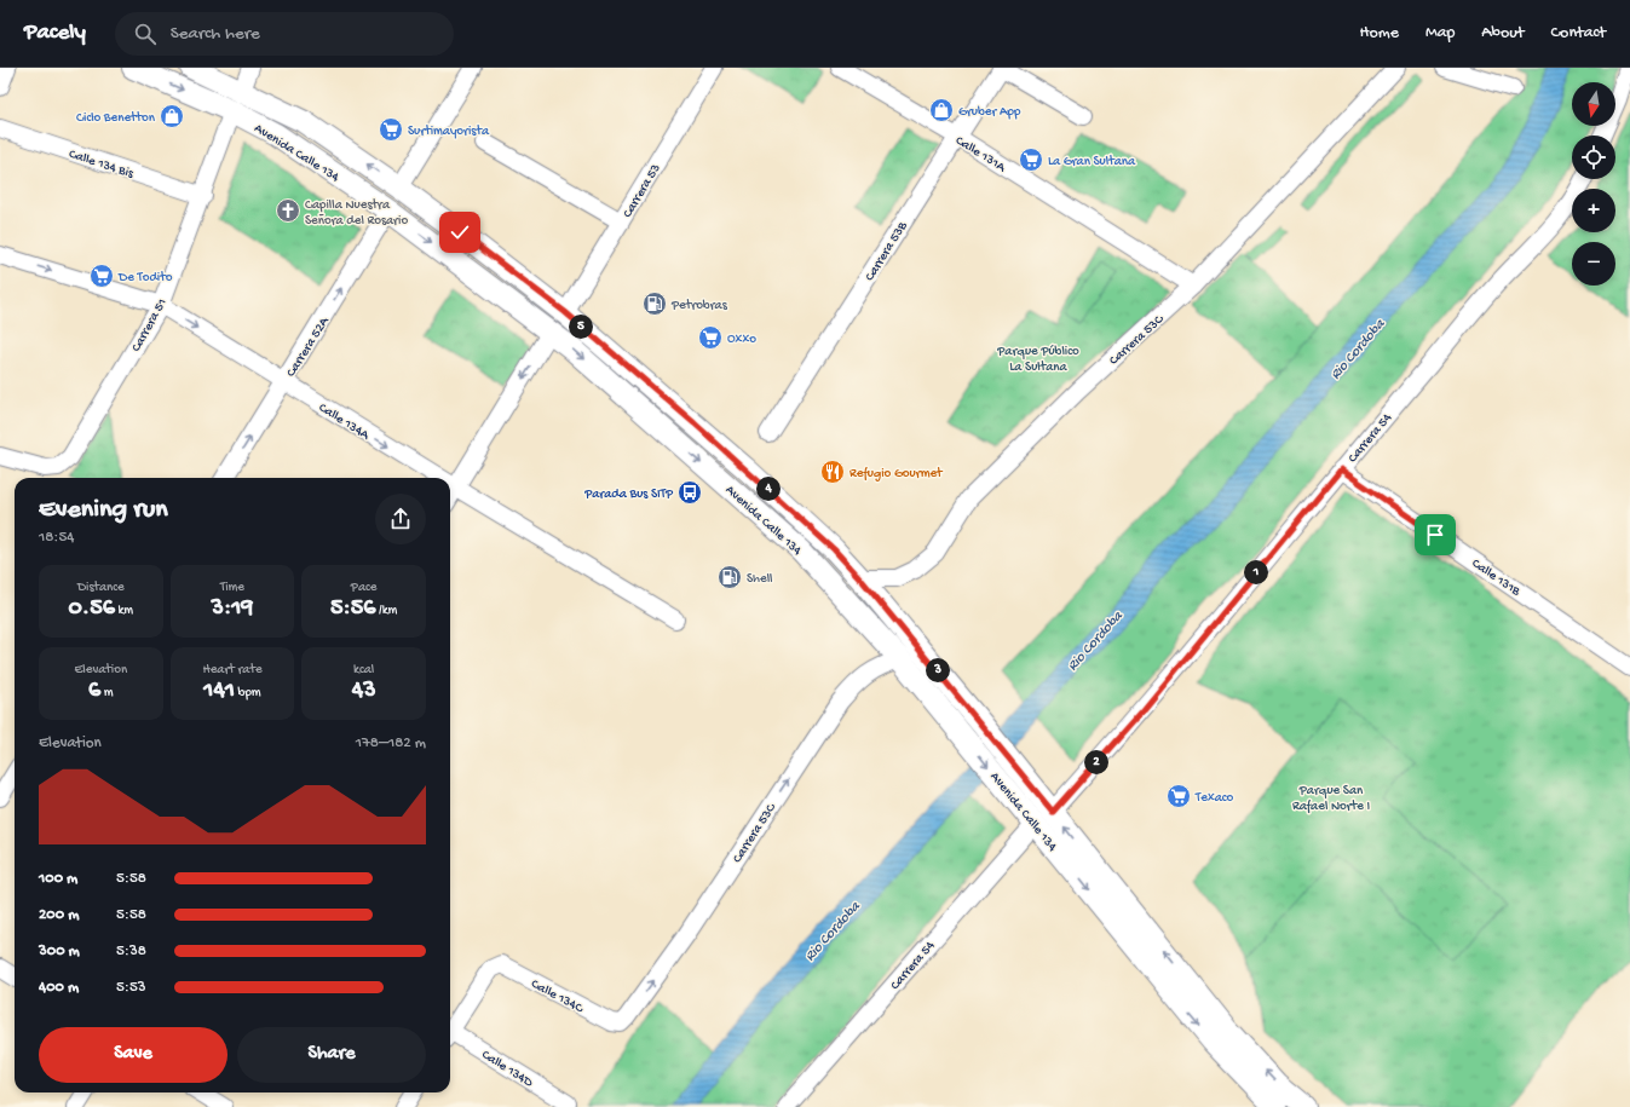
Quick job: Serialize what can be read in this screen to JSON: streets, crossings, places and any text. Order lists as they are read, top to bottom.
{
  "streets": {
    "main road": ["Avenida Calle 134"],
    "street": [
      "Calle 131A",
      "Calle 134 Bis",
      "Carrera 53",
      "Carrera 53B",
      "Carrera 51",
      "Carrera 53C",
      "Carrera 52A",
      "Calle 134A",
      "Carrera 54",
      "Calle 131B",
      "Calle 134C",
      "Calle 134D"
    ]
  },
  "crossings": [
    ["Avenida Calle 134", "Carrera 53"],
    ["Avenida Calle 134", "Carrera 51"],
    ["Avenida Calle 134", "Carrera 53C"],
    ["Avenida Calle 134", "Carrera 52A"],
    ["Avenida Calle 134", "Carrera 54"],
    ["Calle 131A", "Carrera 53B"],
    ["Calle 131A", "Carrera 53C"],
    ["Calle 134 Bis", "Carrera 51"],
    ["Carrera 51", "Calle 134A"],
    ["Carrera 53C", "Calle 134C"],
    ["Carrera 52A", "Calle 134A"],
    ["Carrera 54", "Calle 131B"]
  ],
  "one_way": ["Carrera 53C", "Carrera 52A", "Calle 134A"],
  "water": ["Rio Cordoba"],
  "parks": ["Parque Público La Sultana", "Parque San Rafael Norte I"],
  "places": {
    "shop": ["Gruber App", "Ciclo Benetton"],
    "supermarket": [
      "Surtimayorista",
      "La Gran Sultana",
      "De Todito",
      "Oxxo",
      "Texaco"
    ],
    "church": ["Capilla Nuestra Señora del Rosario"],
    "fuel station": ["Petrobras", "Shell"],
    "restaurant": ["Refugio Gourmet"],
    "bus stop": ["Parada Bus SITP"]
  },
  "north": "bottom",
  "page": {
    "header": "Pacely",
    "search": "Search here",
    "nav": [
      "Home",
      "Map",
      "About",
      "Contact"
    ],
    "map_buttons": ["+", "−"],
    "pins": [
      "5",
      "4",
      "1",
      "3",
      "2"
    ],
    "heading": ["Evening run", "18:54"],
    "stats": [
      ["Distance", "0.56 km"],
      ["Time", "3:19"],
      ["Pace", "5:56 /km"],
      ["Elevation", "6 m"],
      ["Heart rate", "141 bpm"],
      ["kcal", "43"]
    ],
    "chart": ["Elevation", "178–182 m"],
    "list": [
      {
        "name": "100 m",
        "note": "5:58"
      },
      {
        "name": "200 m",
        "note": "5:58"
      },
      {
        "name": "300 m",
        "note": "5:38"
      },
      {
        "name": "400 m",
        "note": "5:53"
      }
    ],
    "buttons": ["Save", "Share"]
  }
}
